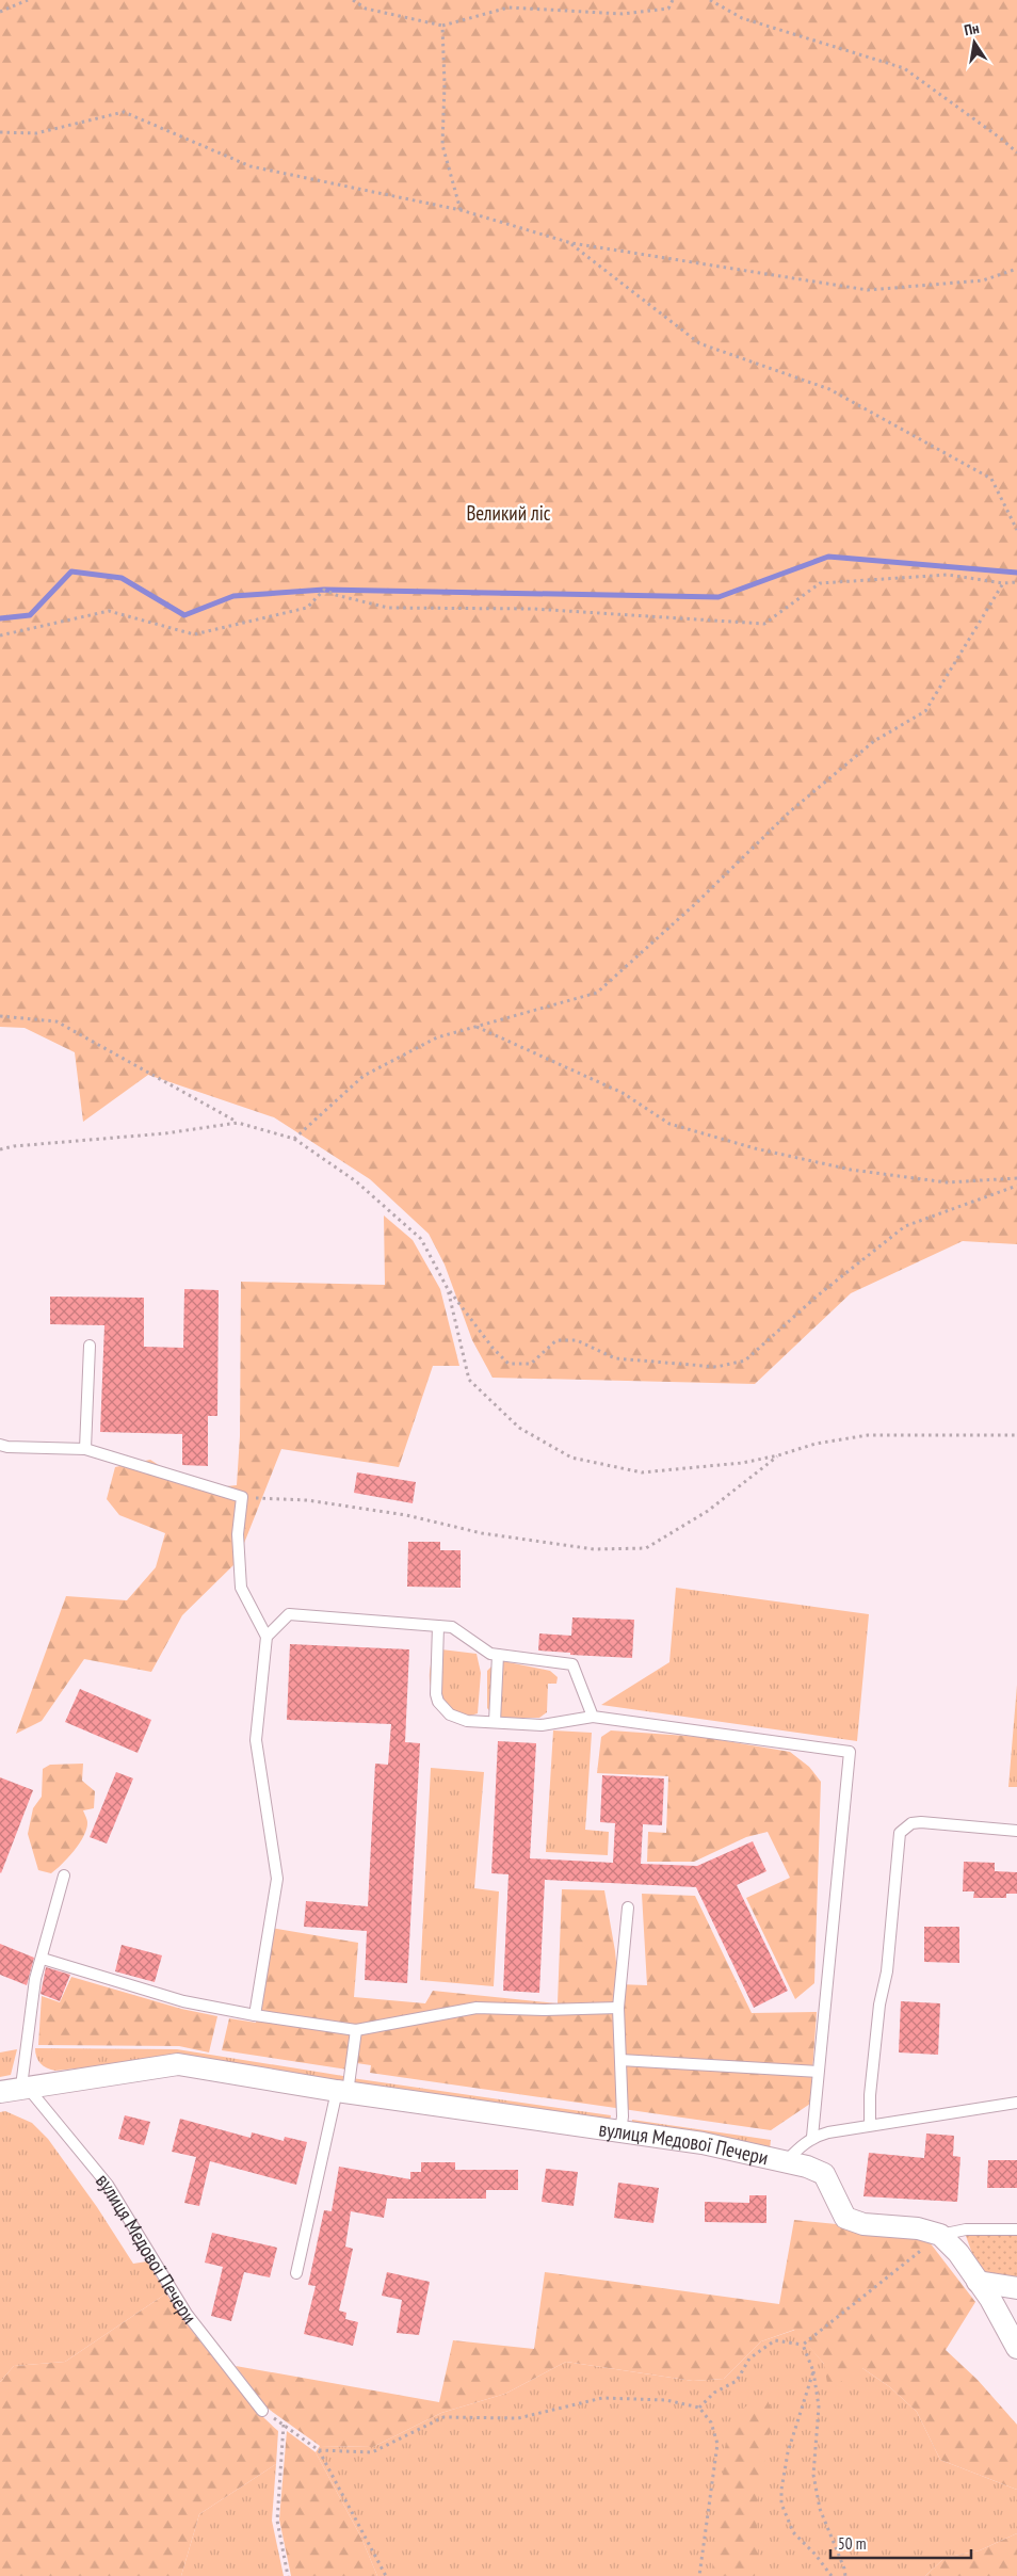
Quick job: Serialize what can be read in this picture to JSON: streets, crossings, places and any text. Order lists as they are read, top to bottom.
{
  "streets": {
    "street": ["вулиця Медової Печери"]
  },
  "parks": ["Великий ліс"],
  "scale_bar": "50 m",
  "north": "top"
}
